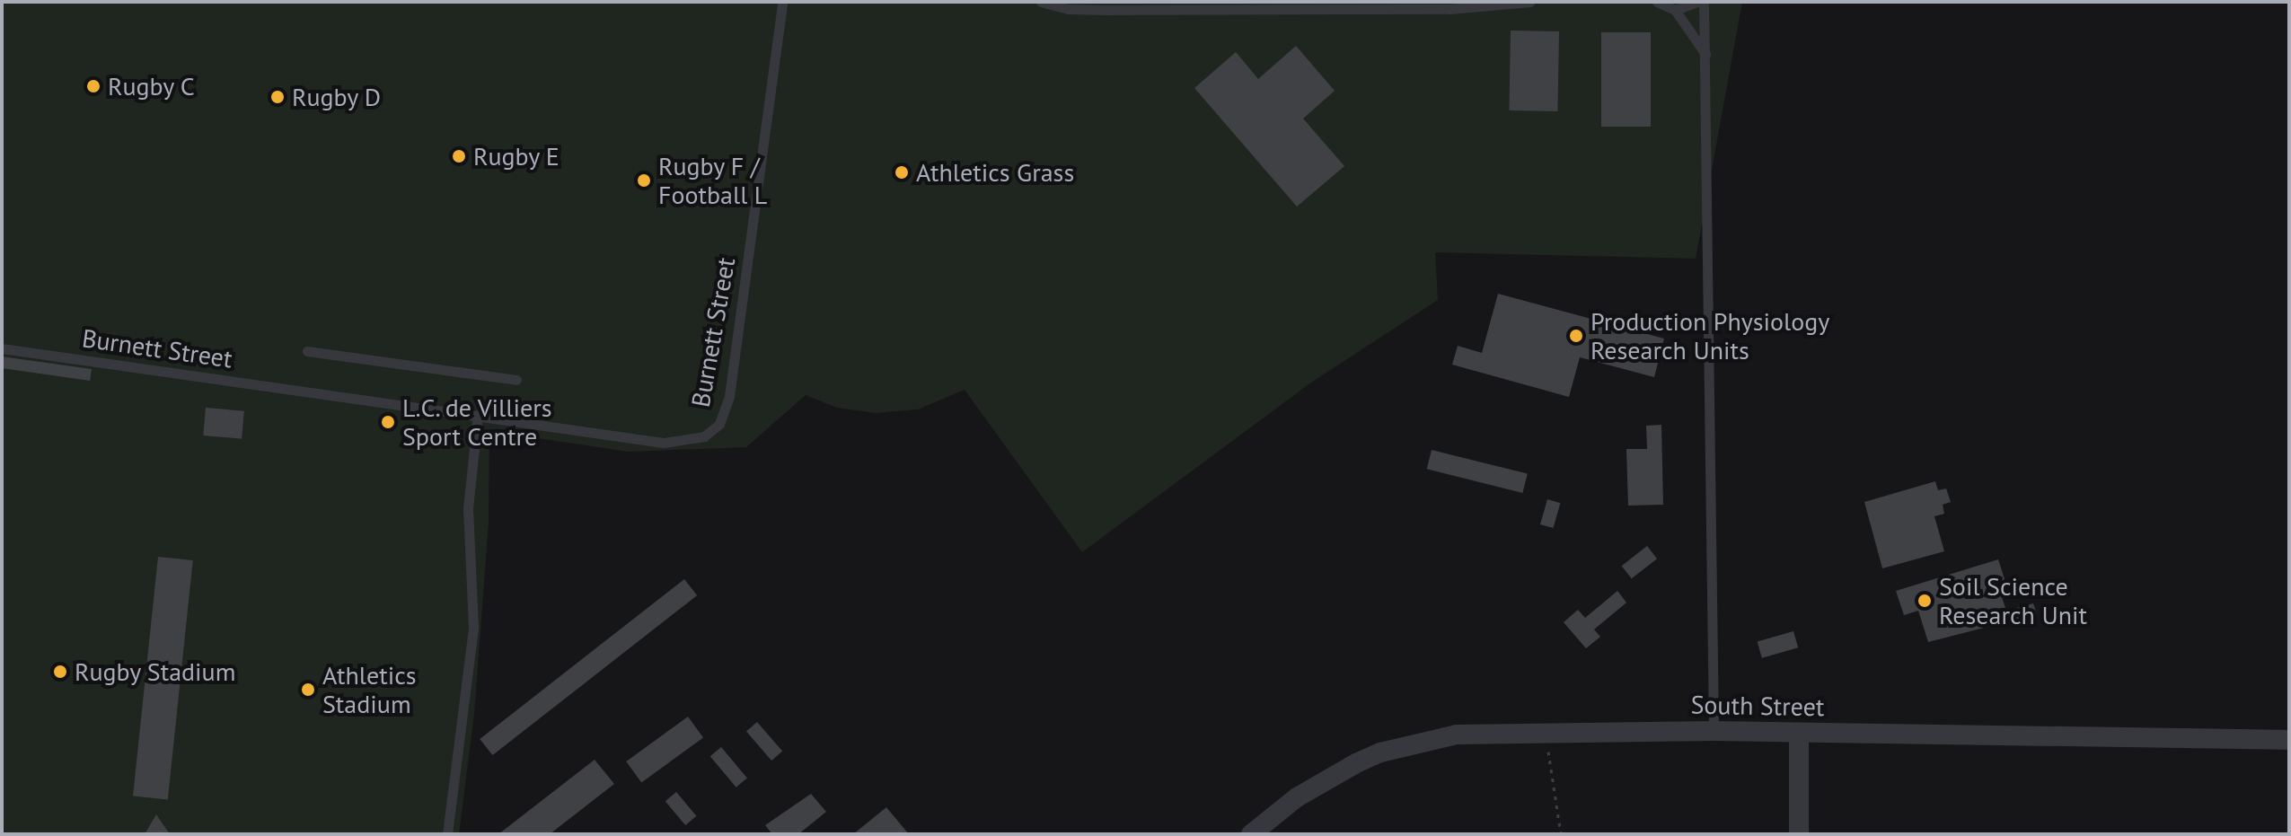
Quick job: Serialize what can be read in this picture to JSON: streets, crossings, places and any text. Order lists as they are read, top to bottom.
{
  "streets": {
    "street": ["South Street"],
    "lane": ["Burnett Street"]
  },
  "places": [
    "Rugby C",
    "Rugby D",
    "Rugby E",
    "Athletics Grass",
    "Rugby F / Football L",
    "Production Physiology Research Units",
    "L.C. de Villiers Sport Centre",
    "Soil Science Research Unit",
    "Rugby Stadium",
    "Athletics Stadium"
  ]
}
